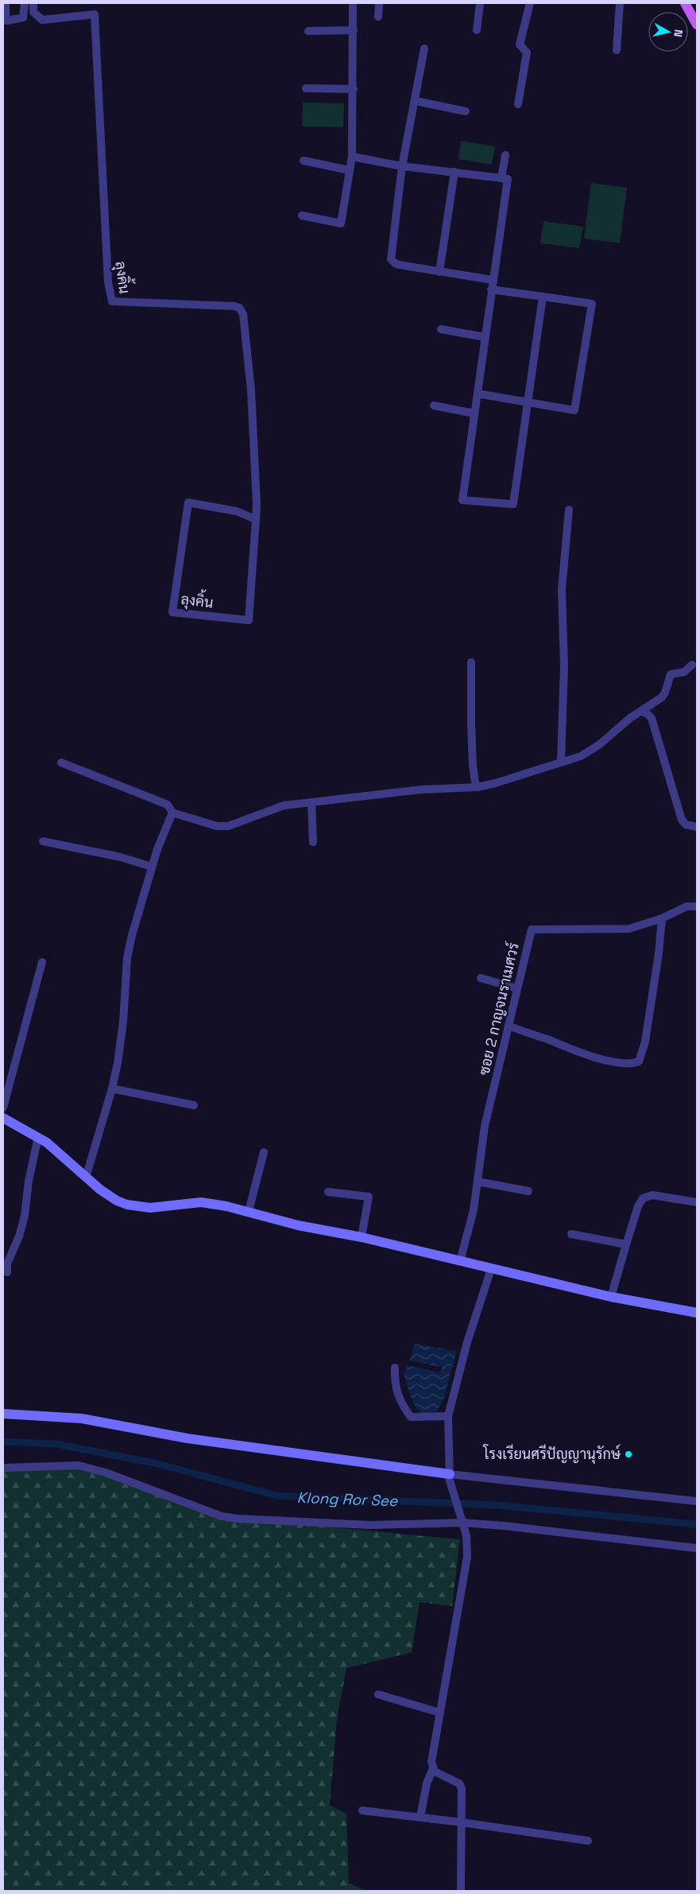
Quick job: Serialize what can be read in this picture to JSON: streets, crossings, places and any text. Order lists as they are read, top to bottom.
{
  "streets": {
    "street": ["ลุงคิ้น", "ซอย 2 กาญจนราเมศวร์"]
  },
  "water": ["Klong Ror See"],
  "places": ["โรงเรียนศรีปัญญานุรักษ์"],
  "north": "right"
}
